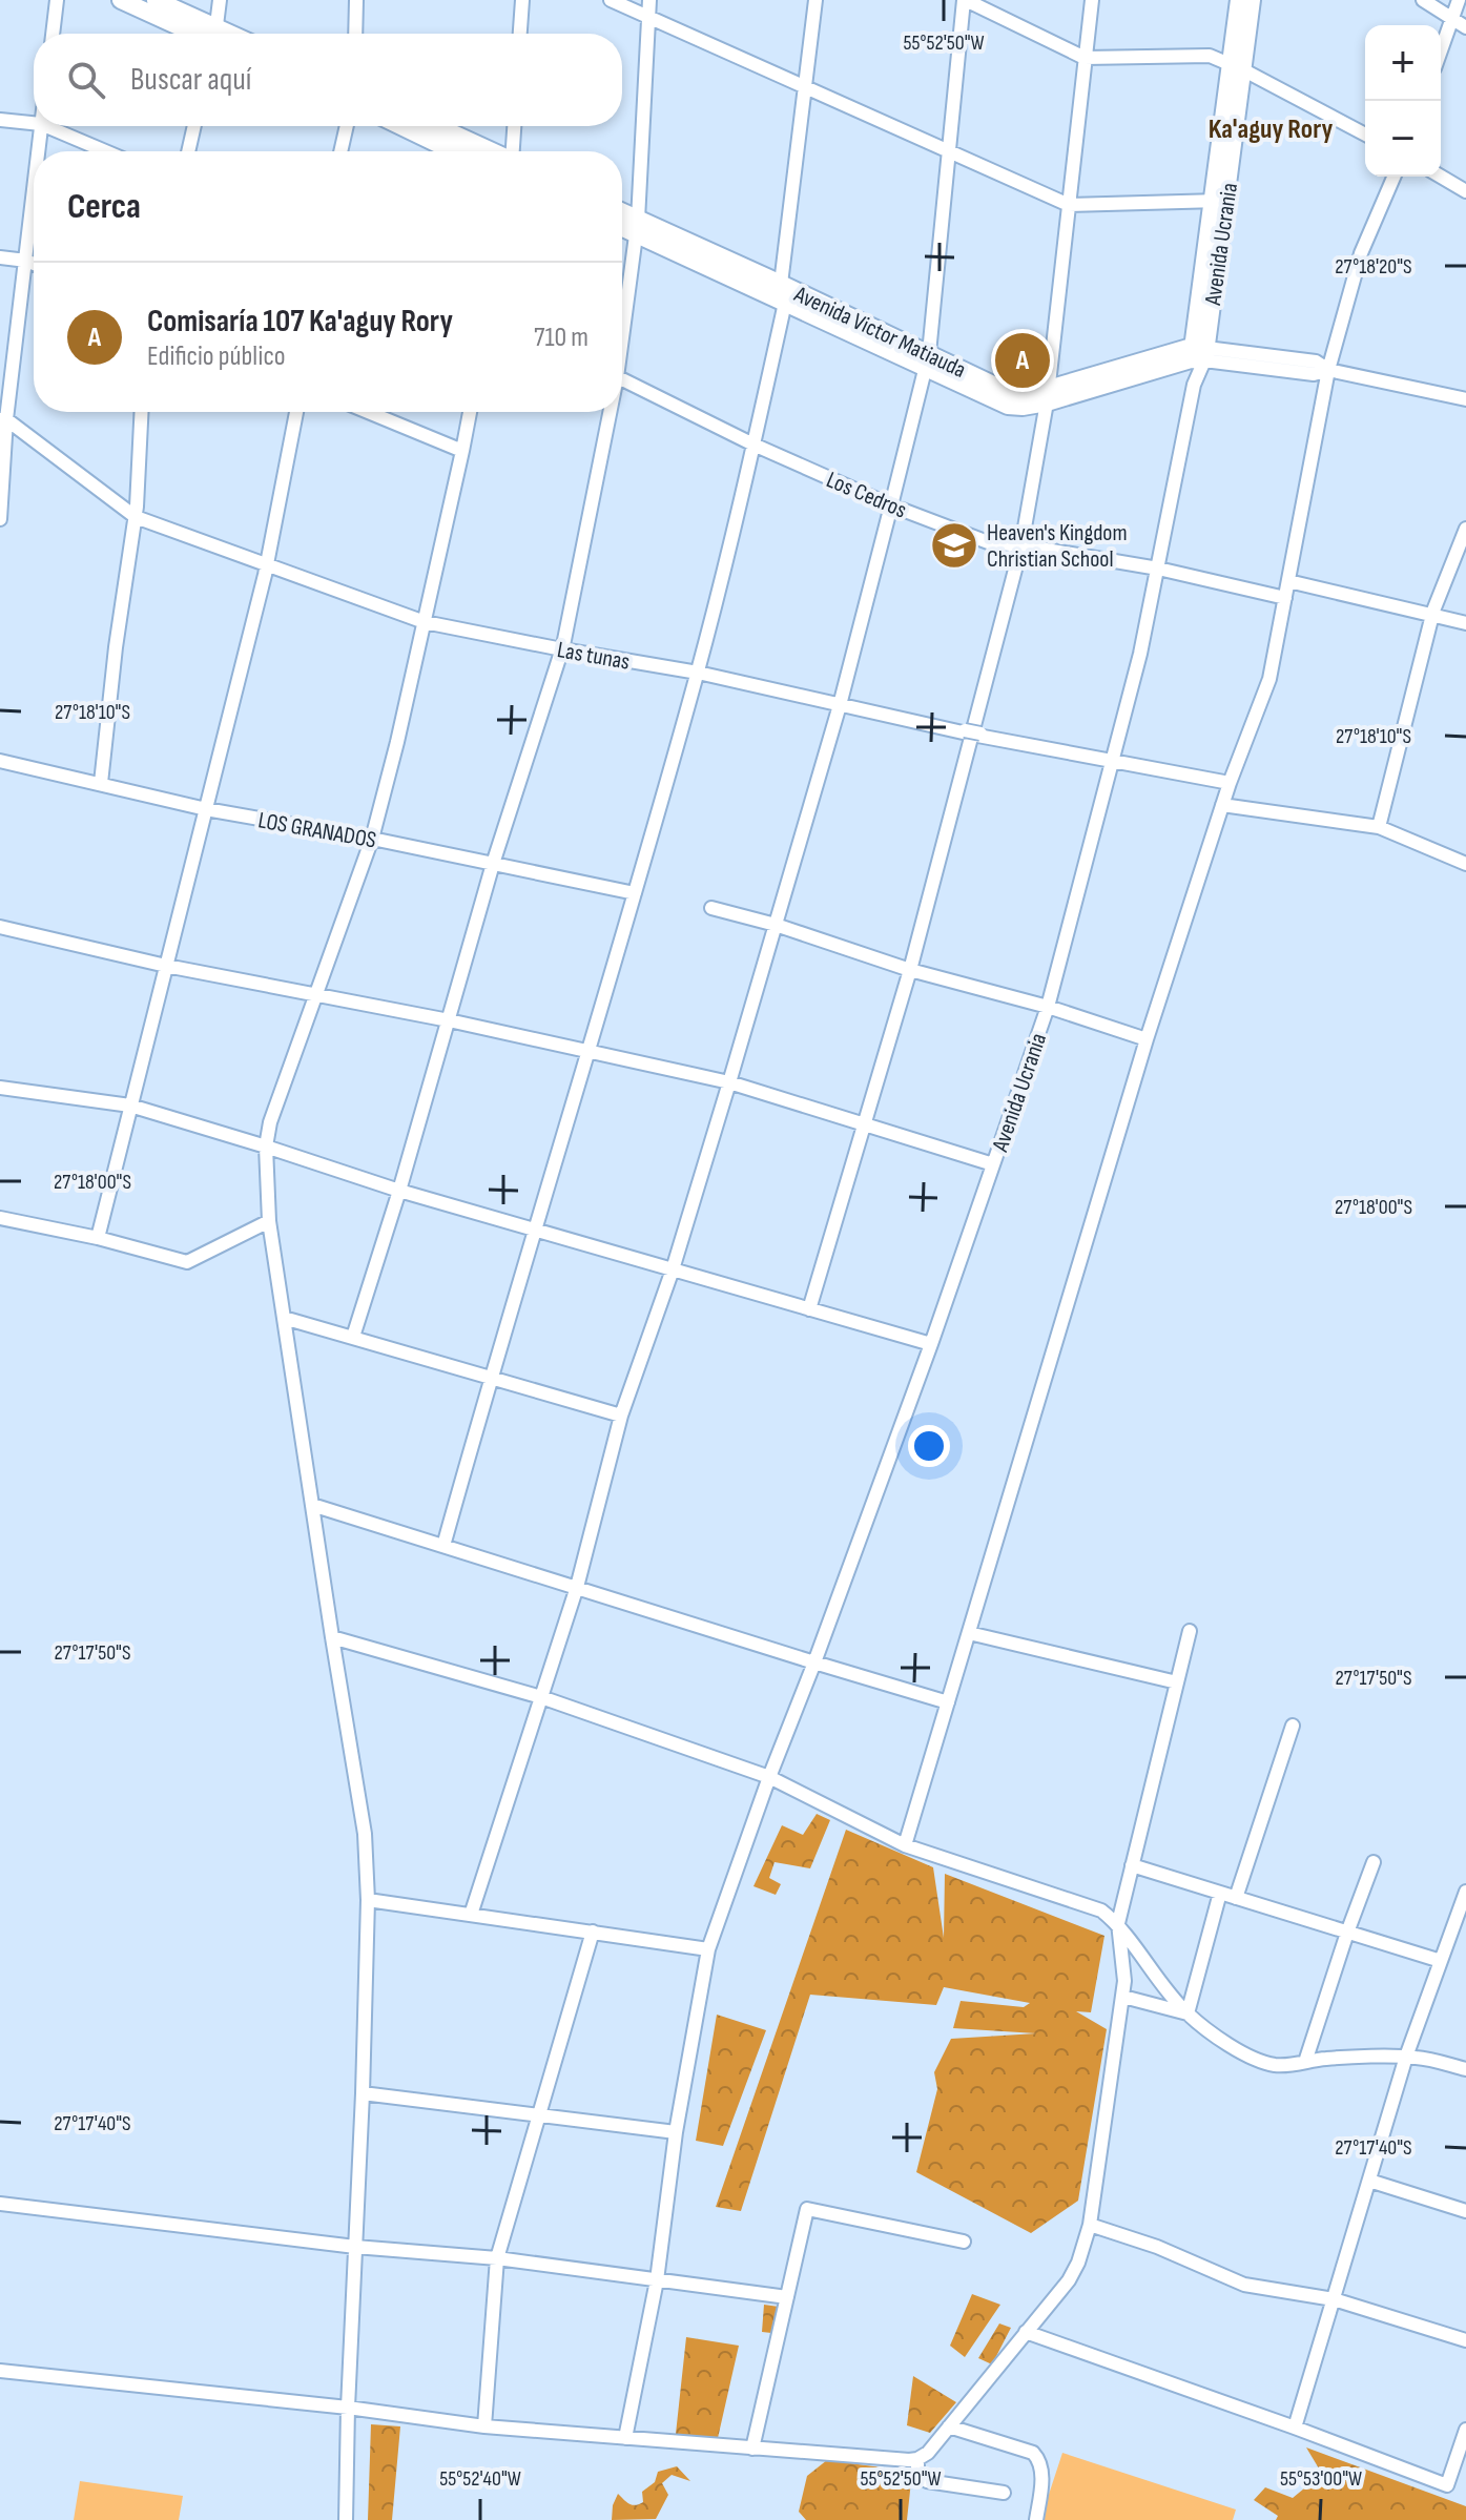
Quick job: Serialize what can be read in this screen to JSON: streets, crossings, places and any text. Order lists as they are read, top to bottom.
{
  "streets": {
    "main road": ["Avenida Ucrania", "Avenida Victor Matiauda"],
    "street": ["Los Cedros", "Las tunas", "LOS GRANADOS"]
  },
  "crossings": [
    ["Avenida Ucrania", "Avenida Victor Matiauda"],
    ["Avenida Ucrania", "Los Cedros"],
    ["Avenida Ucrania", "Las tunas"]
  ],
  "districts": ["Ka'aguy Rory"],
  "places": {
    "school or university": ["Heaven's Kingdom Christian School"]
  },
  "page": {
    "map_buttons": ["+", "−"],
    "search": "Buscar aquí",
    "heading": "Cerca",
    "list": [
      {
        "mark": "A",
        "name": "Comisaría 107 Ka'aguy Rory",
        "note": "Edificio público",
        "value": "710 m"
      }
    ],
    "pins": "A"
  },
  "coordinates": [
    "55°52'50\"W",
    "27°18'20\"S",
    "27°18'10\"S",
    "27°18'00\"S",
    "27°17'50\"S",
    "27°17'40\"S",
    "55°52'40\"W",
    "55°53'00\"W"
  ]
}
